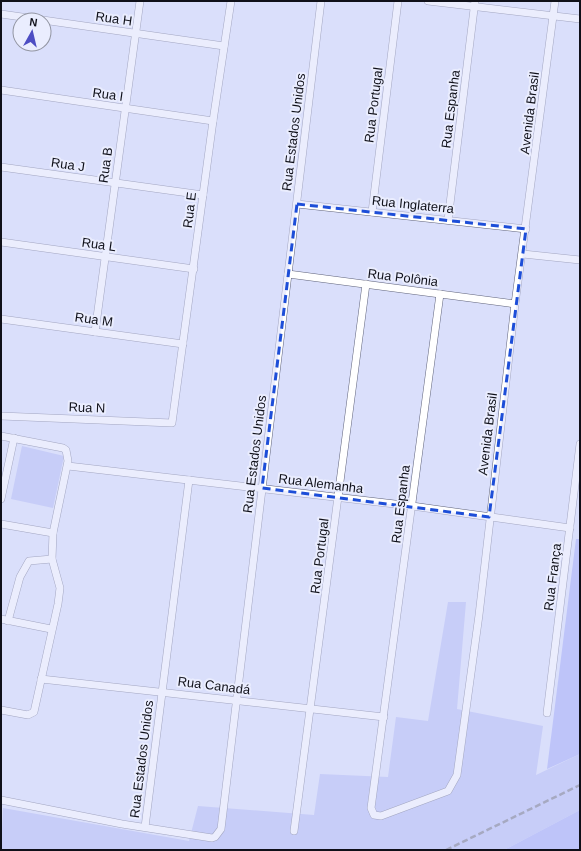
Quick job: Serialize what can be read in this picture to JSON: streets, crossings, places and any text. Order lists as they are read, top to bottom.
{
  "streets": {
    "street": [
      "Rua H",
      "Rua I",
      "Rua Portugal",
      "Rua Espanha",
      "Avenida Brasil",
      "Rua Estados Unidos",
      "Rua J",
      "Rua B",
      "Rua Inglaterra",
      "Rua E",
      "Rua L",
      "Rua Polônia",
      "Rua M",
      "Rua N",
      "Rua Alemanha",
      "Rua França",
      "Rua Canadá"
    ]
  },
  "crossings": [
    ["Rua H", "Rua B"],
    ["Rua H", "Rua E"],
    ["Rua I", "Rua B"],
    ["Rua I", "Rua E"],
    ["Rua Portugal", "Rua Inglaterra"],
    ["Rua Portugal", "Rua Polônia"],
    ["Rua Portugal", "Rua Alemanha"],
    ["Rua Portugal", "Rua Canadá"],
    ["Rua Espanha", "Avenida Brasil"],
    ["Rua Espanha", "Rua Inglaterra"],
    ["Rua Espanha", "Rua Polônia"],
    ["Rua Espanha", "Rua Alemanha"],
    ["Rua Espanha", "Rua Canadá"],
    ["Avenida Brasil", "Rua Inglaterra"],
    ["Avenida Brasil", "Rua Polônia"],
    ["Avenida Brasil", "Rua Alemanha"],
    ["Rua Estados Unidos", "Rua Inglaterra"],
    ["Rua Estados Unidos", "Rua Polônia"],
    ["Rua Estados Unidos", "Rua Alemanha"],
    ["Rua Estados Unidos", "Rua Canadá"],
    ["Rua J", "Rua B"],
    ["Rua J", "Rua E"],
    ["Rua B", "Rua L"],
    ["Rua B", "Rua M"],
    ["Rua E", "Rua L"],
    ["Rua E", "Rua M"],
    ["Rua E", "Rua N"],
    ["Rua Alemanha", "Rua França"]
  ],
  "north": "top"
}
